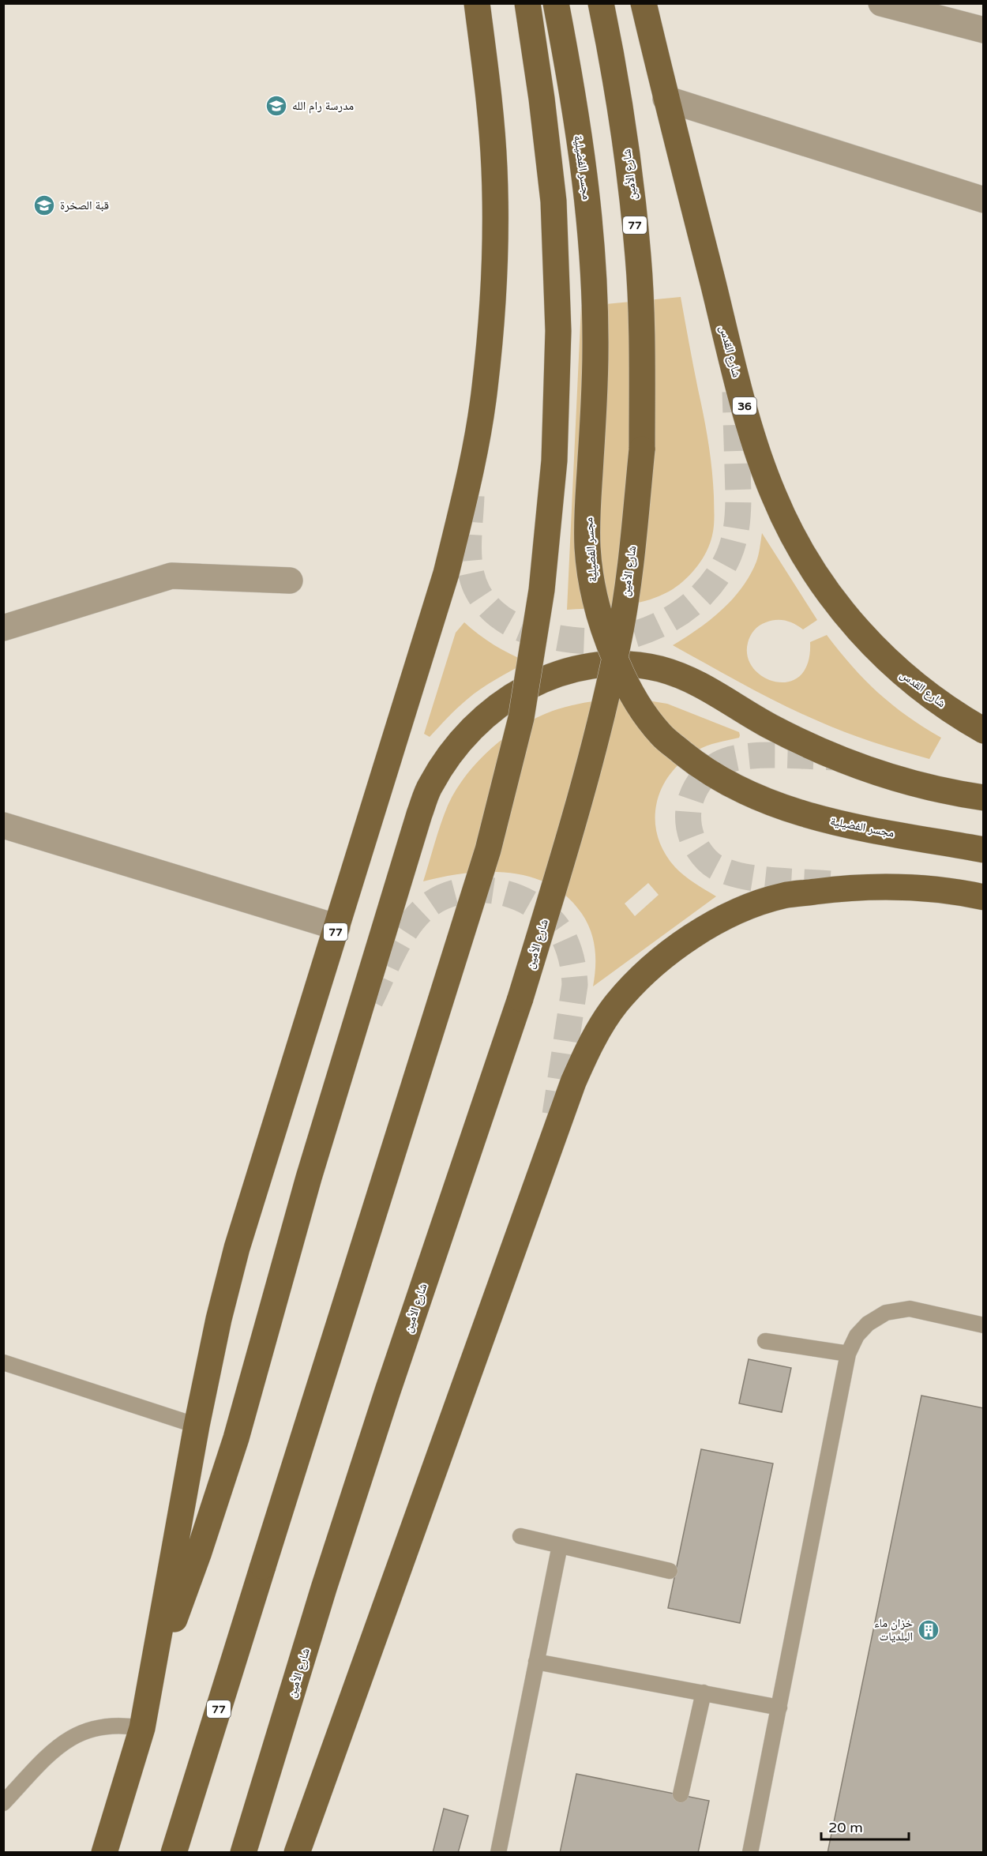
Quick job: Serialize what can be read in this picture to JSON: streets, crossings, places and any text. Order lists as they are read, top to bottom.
{
  "streets": {
    "main road": [
      "مجسر الفضيلية",
      "شارع الأمين",
      "77",
      "شارع القدس",
      "36"
    ]
  },
  "places": {
    "school or university": ["مدرسة رام الله", "قبة الصخرة"],
    "building": ["خزان ماء البلديات"]
  },
  "scale_bar": "20 m"
}
